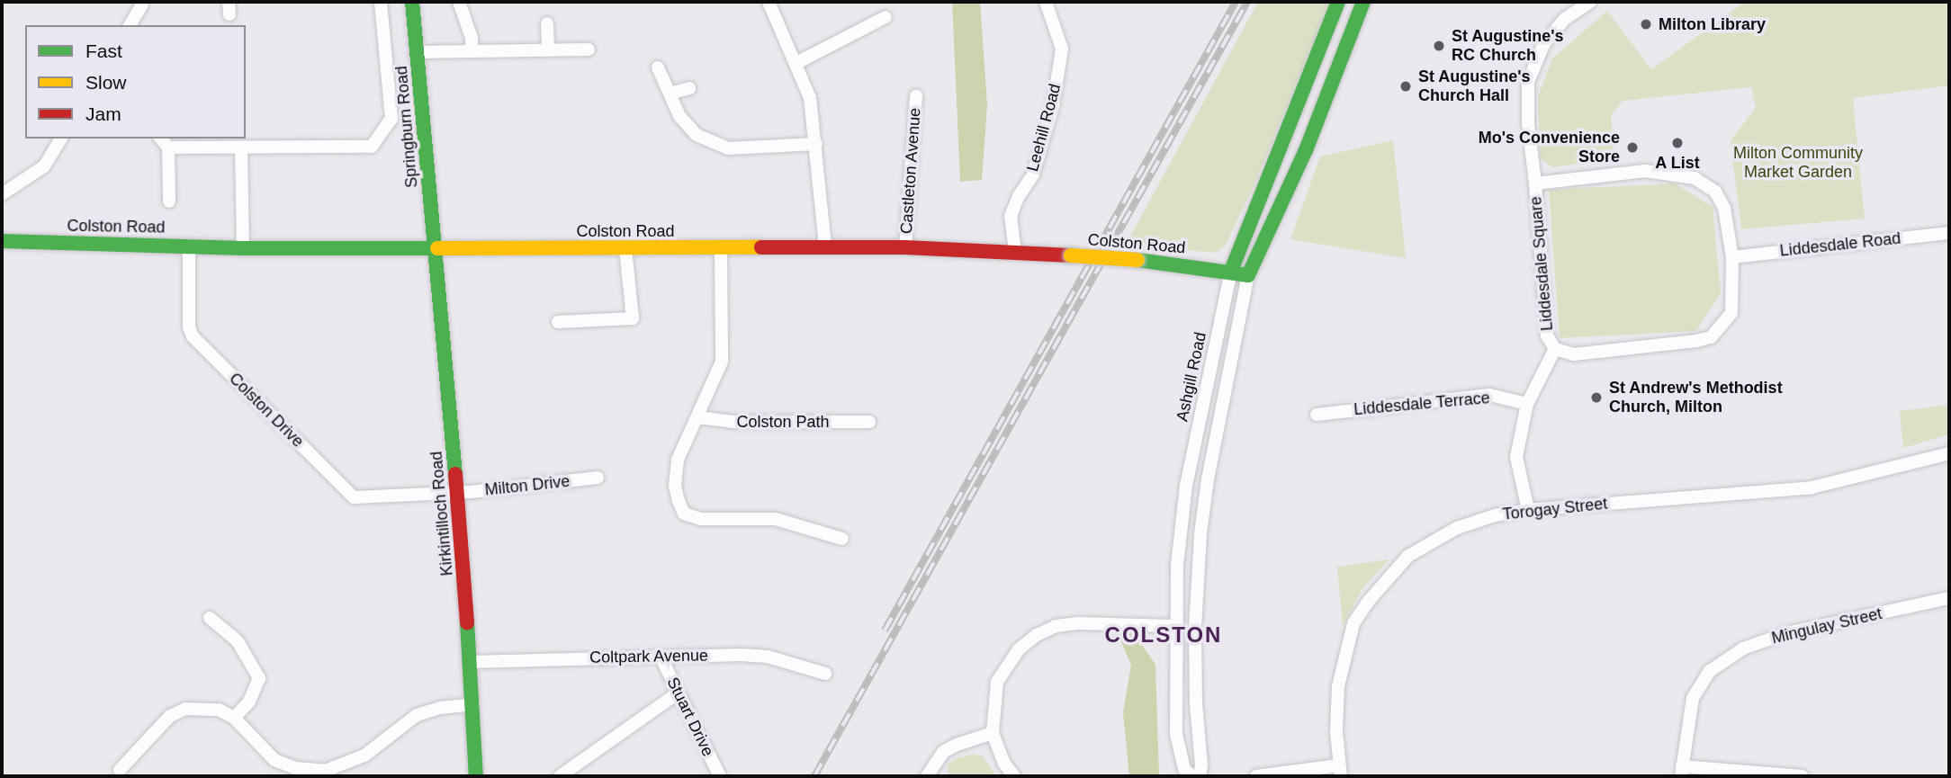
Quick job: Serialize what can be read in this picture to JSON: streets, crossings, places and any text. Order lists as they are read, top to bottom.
{
  "streets": {
    "street": [
      "Springburn Road",
      "Leehill Road",
      "Castleton Avenue",
      "Colston Road",
      "Liddesdale Road",
      "Liddesdale Square",
      "Ashgill Road",
      "Liddesdale Terrace",
      "Colston Drive",
      "Colston Path",
      "Milton Drive",
      "Torogay Street",
      "Kirkintilloch Road",
      "Mingulay Street",
      "Coltpark Avenue",
      "Stuart Drive"
    ]
  },
  "crossings": [
    ["Springburn Road", "Colston Road"],
    ["Springburn Road", "Kirkintilloch Road"],
    ["Leehill Road", "Colston Road"],
    ["Castleton Avenue", "Colston Road"],
    ["Colston Road", "Ashgill Road"],
    ["Colston Road", "Colston Drive"],
    ["Colston Road", "Kirkintilloch Road"],
    ["Liddesdale Road", "Liddesdale Square"],
    ["Colston Drive", "Milton Drive"],
    ["Colston Drive", "Kirkintilloch Road"],
    ["Milton Drive", "Kirkintilloch Road"],
    ["Kirkintilloch Road", "Coltpark Avenue"],
    ["Coltpark Avenue", "Stuart Drive"]
  ],
  "districts": ["COLSTON"],
  "parks": ["Milton Community Market Garden"],
  "places": [
    "Milton Library",
    "St Augustine's RC Church",
    "St Augustine's Church Hall",
    "A List",
    "Mo's Convenience Store",
    "St Andrew's Methodist Church, Milton"
  ],
  "legend": ["Fast", "Slow", "Jam"]
}
